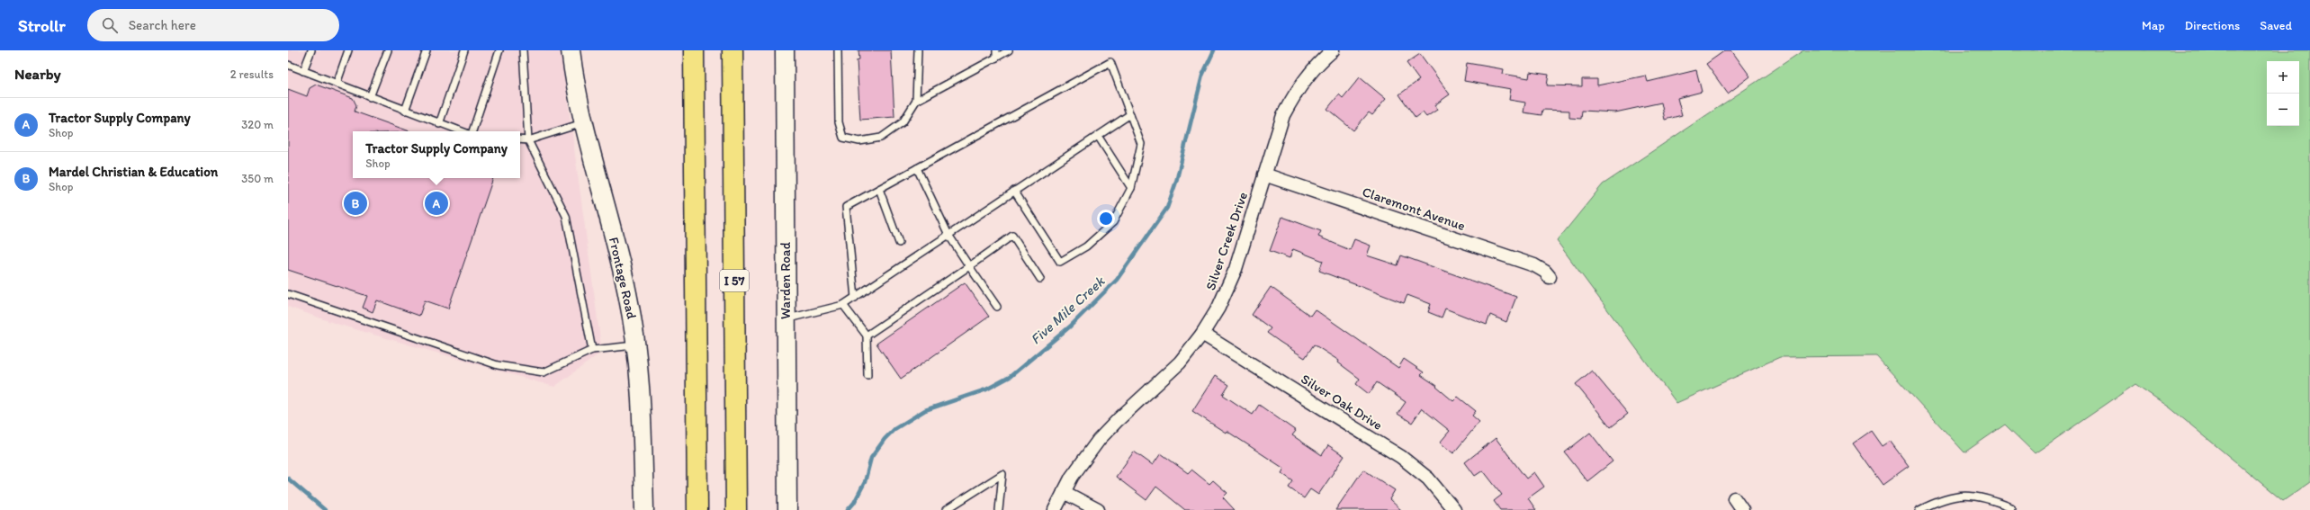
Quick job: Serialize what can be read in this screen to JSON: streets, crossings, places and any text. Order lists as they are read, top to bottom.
{
  "streets": {
    "highway": ["I 57"],
    "main road": ["Frontage Road", "Warden Road"],
    "street": ["Claremont Avenue", "Silver Creek Drive", "Silver Oak Drive"]
  },
  "crossings": [
    ["Claremont Avenue", "Silver Creek Drive"],
    ["Silver Creek Drive", "Silver Oak Drive"]
  ],
  "water": ["Five Mile Creek"],
  "page": {
    "header": "Strollr",
    "search": "Search here",
    "nav": ["Map", "Directions", "Saved"],
    "heading": ["Nearby", "2 results"],
    "map_buttons": ["+", "−"],
    "list": [
      {
        "mark": "A",
        "name": "Tractor Supply Company",
        "note": "Shop",
        "value": "320 m"
      },
      {
        "mark": "B",
        "name": "Mardel Christian & Education",
        "note": "Shop",
        "value": "350 m"
      }
    ],
    "popup": ["Tractor Supply Company", "Shop"],
    "pins": ["A", "B"]
  }
}
